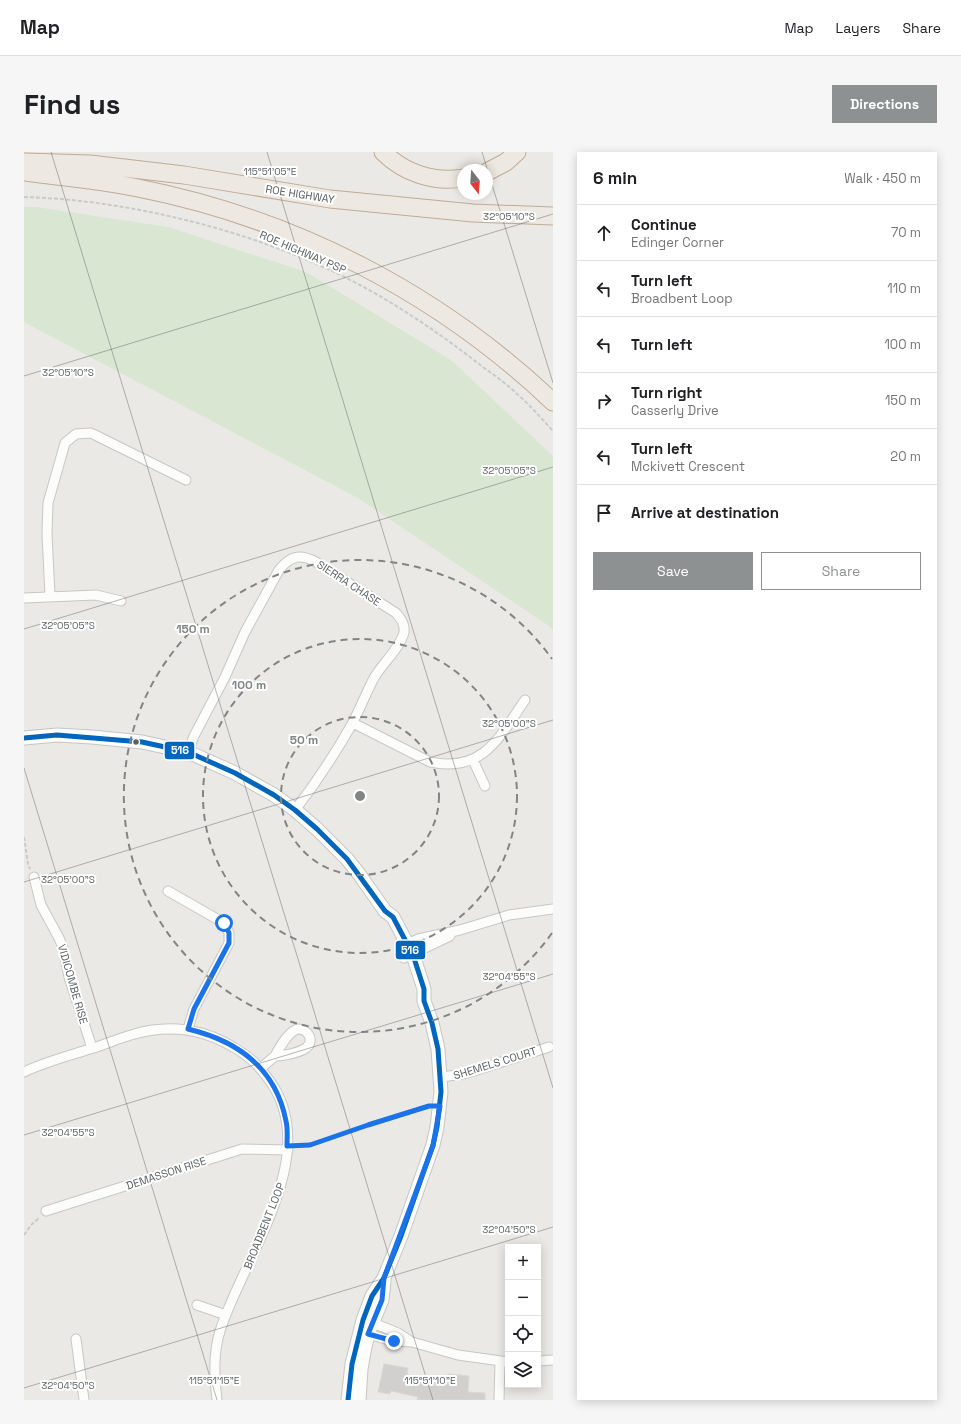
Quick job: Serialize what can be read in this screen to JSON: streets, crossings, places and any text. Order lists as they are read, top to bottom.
{
  "streets": {
    "highway": ["ROE HIGHWAY"],
    "street": [
      "SIERRA CHASE",
      "VIDICOMBE RISE",
      "SHEMELS COURT",
      "DEMASSON RISE",
      "BROADBENT LOOP"
    ],
    "path": ["ROE HIGHWAY PSP"]
  },
  "crossings": [
    ["VIDICOMBE RISE", "BROADBENT LOOP"],
    ["DEMASSON RISE", "BROADBENT LOOP"]
  ],
  "lines": ["transit line 516"],
  "north": "bottom",
  "page": {
    "header": "Map",
    "nav": ["Map", "Layers", "Share"],
    "buttons": [
      "Directions",
      ["Save", "Share"]
    ],
    "title": "Find us",
    "heading": ["6 min", "Walk · 450 m"],
    "list": [
      ["Continue", "Edinger Corner", "70 m"],
      ["Turn left", "Broadbent Loop", "110 m"],
      ["Turn left", "100 m"],
      ["Turn right", "Casserly Drive", "150 m"],
      ["Turn left", "Mckivett Crescent", "20 m"],
      "Arrive at destination"
    ],
    "map_buttons": ["+", "−"]
  },
  "coordinates": [
    "115°51'05\"E",
    "32°05'10\"S",
    "32°05'05\"S",
    "32°05'00\"S",
    "32°04'55\"S",
    "32°04'50\"S",
    "115°51'15\"E",
    "115°51'10\"E"
  ],
  "rings": ["150 m", "100 m", "50 m"]
}
